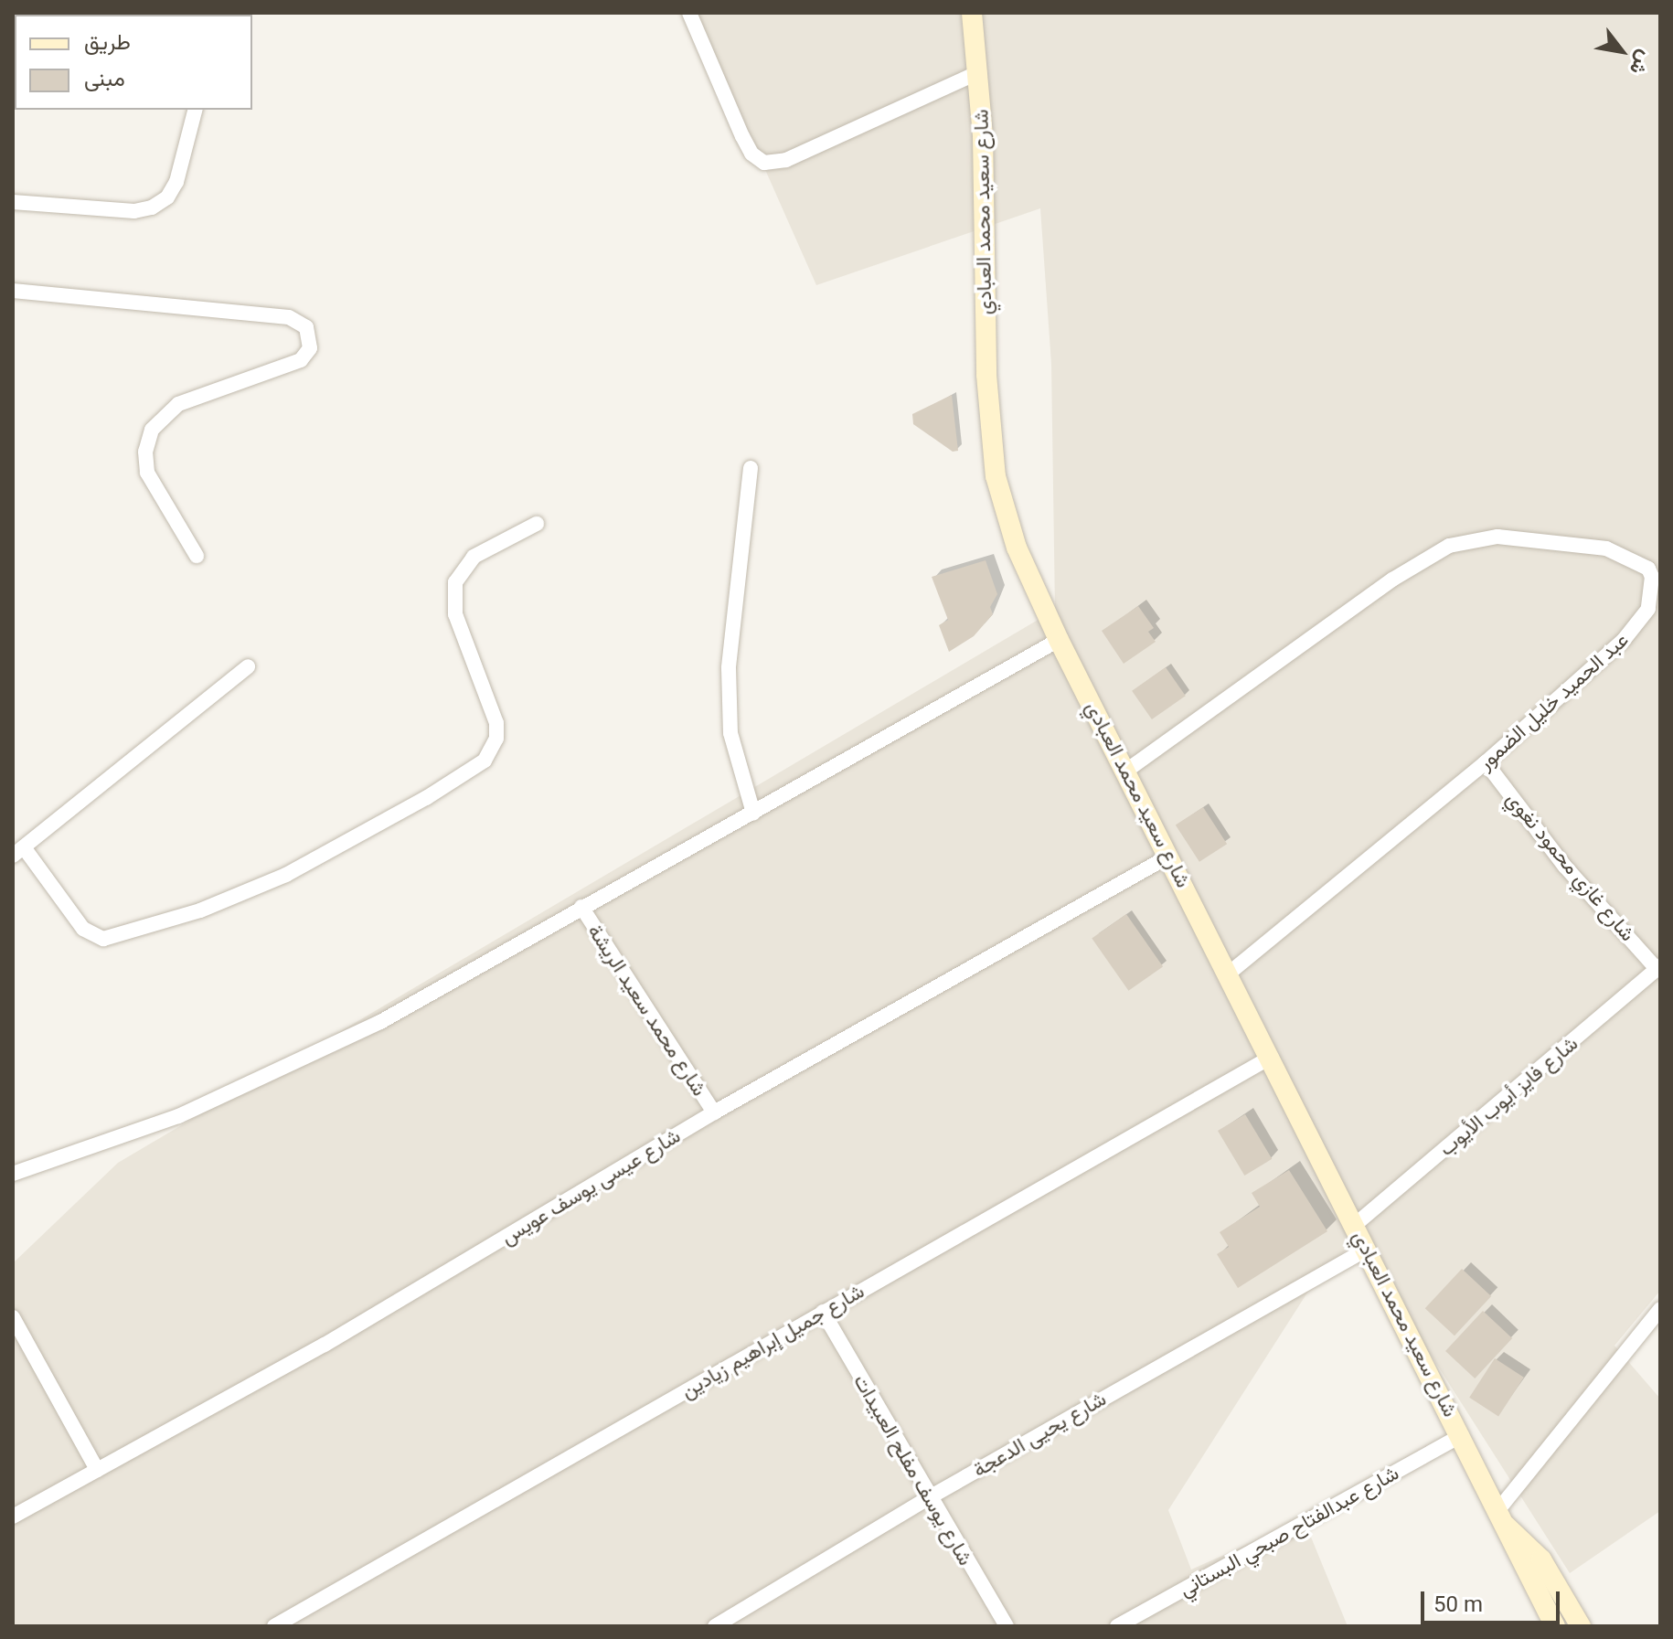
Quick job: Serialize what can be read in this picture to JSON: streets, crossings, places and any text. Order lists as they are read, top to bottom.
{
  "streets": {
    "street": [
      "شارع سعيد محمد العبادي",
      "عبد الحميد خليل الضمور",
      "شارع غازي محمود نغوي",
      "شارع محمد سعيد الريشة",
      "شارع فايز أيوب الأيوب",
      "شارع عيسى يوسف عويس",
      "شارع جميل إبراهيم زيادين",
      "شارع يحيى الدعجة",
      "شارع يوسف مفلح العبيدات",
      "شارع عبدالفتاح صبحي البستاني"
    ]
  },
  "crossings": [
    ["شارع سعيد محمد العبادي", "عبد الحميد خليل الضمور"],
    ["شارع سعيد محمد العبادي", "شارع فايز أيوب الأيوب"],
    ["شارع سعيد محمد العبادي", "شارع عيسى يوسف عويس"],
    ["شارع سعيد محمد العبادي", "شارع جميل إبراهيم زيادين"],
    ["شارع سعيد محمد العبادي", "شارع يحيى الدعجة"],
    ["شارع سعيد محمد العبادي", "شارع عبدالفتاح صبحي البستاني"],
    ["عبد الحميد خليل الضمور", "شارع غازي محمود نغوي"],
    ["شارع غازي محمود نغوي", "شارع فايز أيوب الأيوب"],
    ["شارع محمد سعيد الريشة", "شارع عيسى يوسف عويس"],
    ["شارع جميل إبراهيم زيادين", "شارع يوسف مفلح العبيدات"],
    ["شارع يحيى الدعجة", "شارع يوسف مفلح العبيدات"]
  ],
  "legend": ["طريق", "مبنى"],
  "scale_bar": "50 m",
  "north": "bottom right"
}
